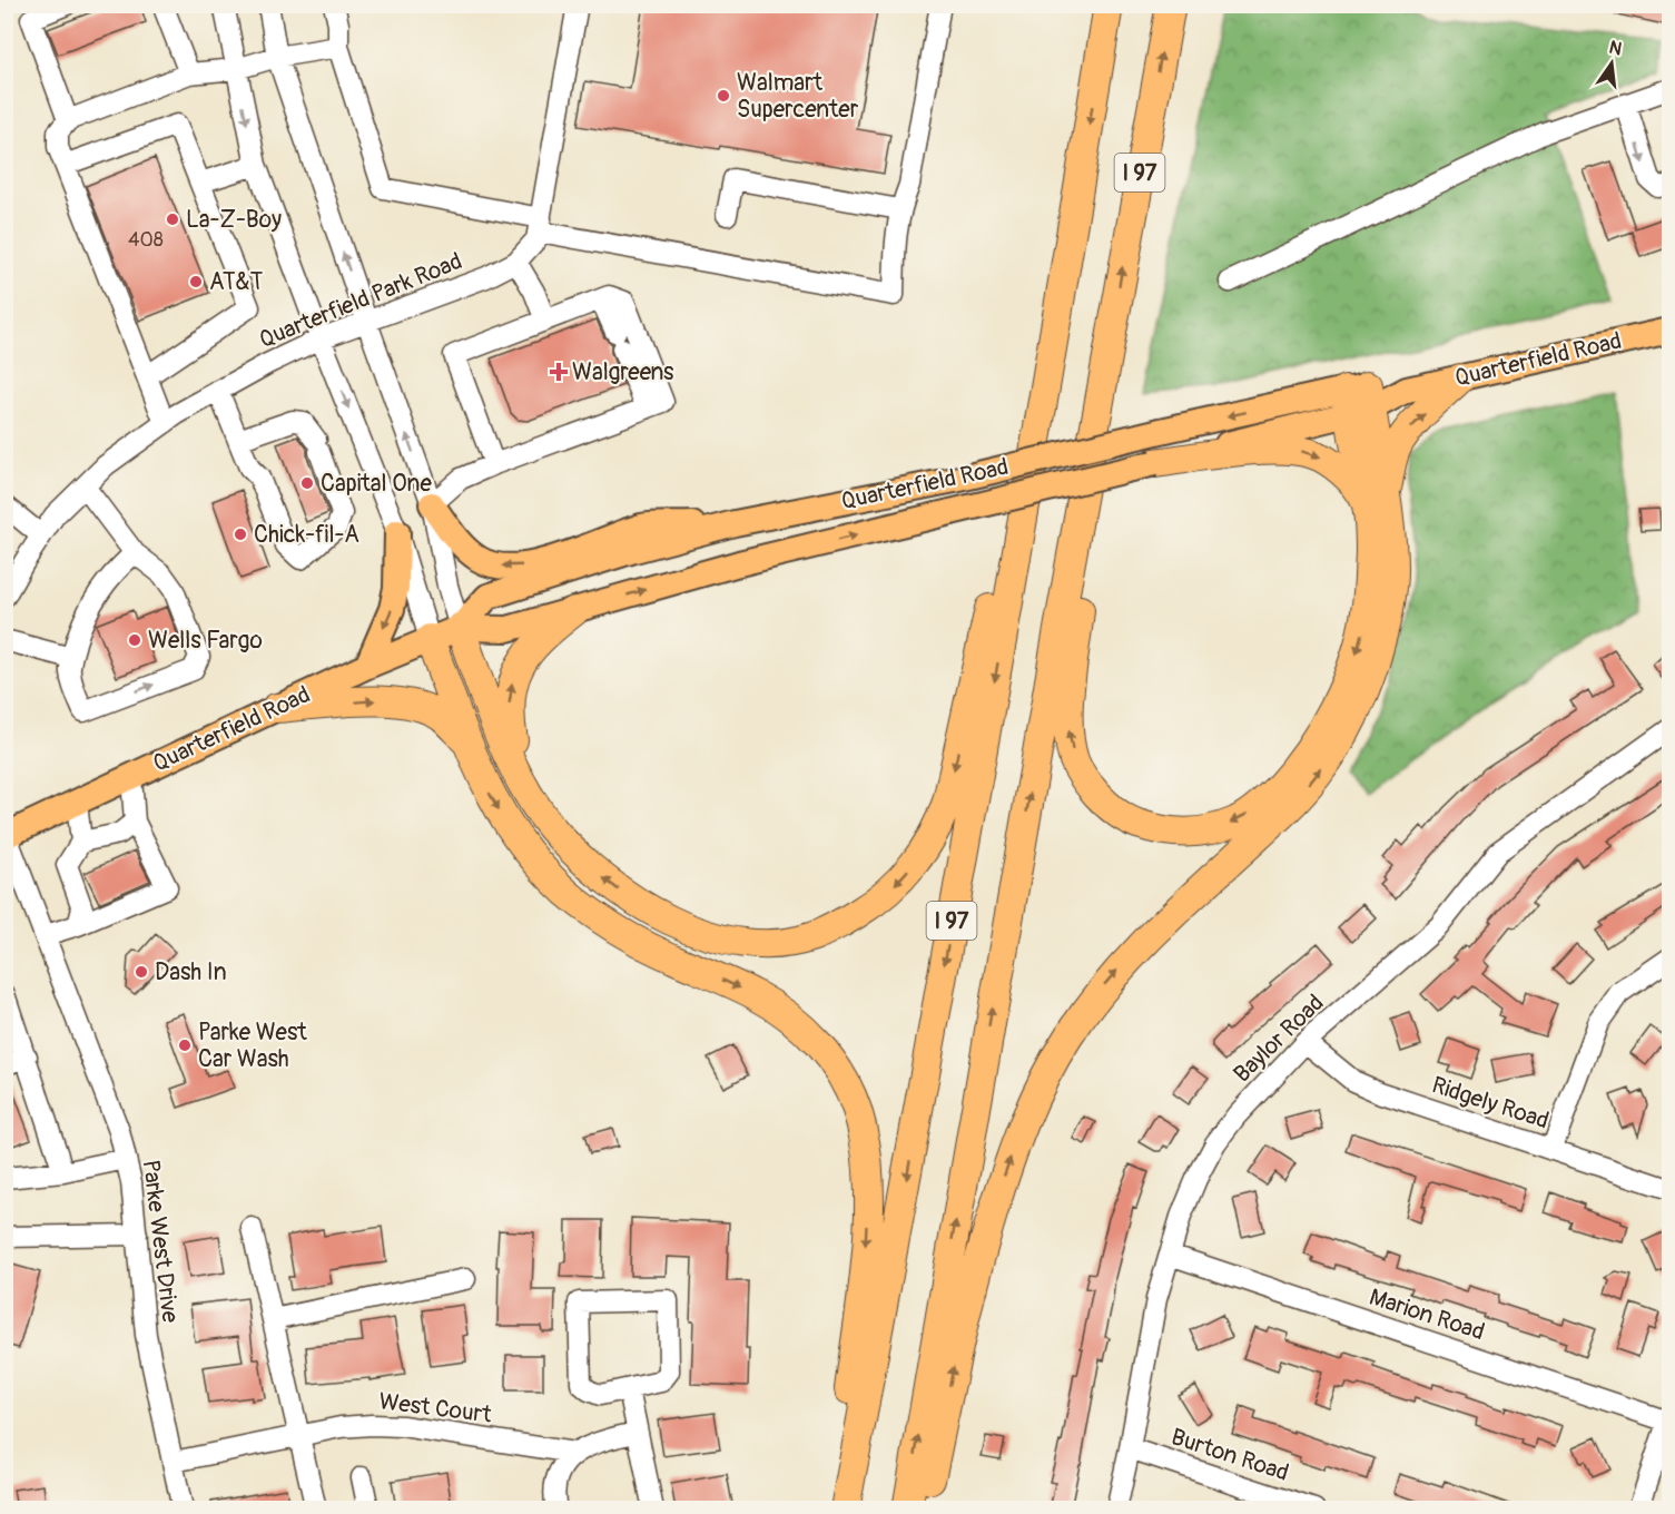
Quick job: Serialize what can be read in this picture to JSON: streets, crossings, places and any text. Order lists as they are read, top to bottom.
{
  "streets": {
    "highway": ["I 97"],
    "main road": ["Quarterfield Road"],
    "street": [
      "Quarterfield Park Road",
      "Baylor Road",
      "Ridgely Road",
      "Parke West Drive",
      "Marion Road",
      "West Court",
      "Burton Road"
    ]
  },
  "crossings": [
    ["Quarterfield Road", "Parke West Drive"],
    ["Baylor Road", "Ridgely Road"],
    ["Baylor Road", "Marion Road"],
    ["Baylor Road", "Burton Road"],
    ["Parke West Drive", "West Court"]
  ],
  "places": {
    "other": [
      "Walmart Supercenter",
      "La-Z-Boy",
      "AT&T",
      "Capital One",
      "Chick-fil-A",
      "Wells Fargo",
      "Dash In",
      "Parke West Car Wash"
    ],
    "health": ["Walgreens"]
  },
  "house_numbers": ["408"],
  "north": "top"
}
